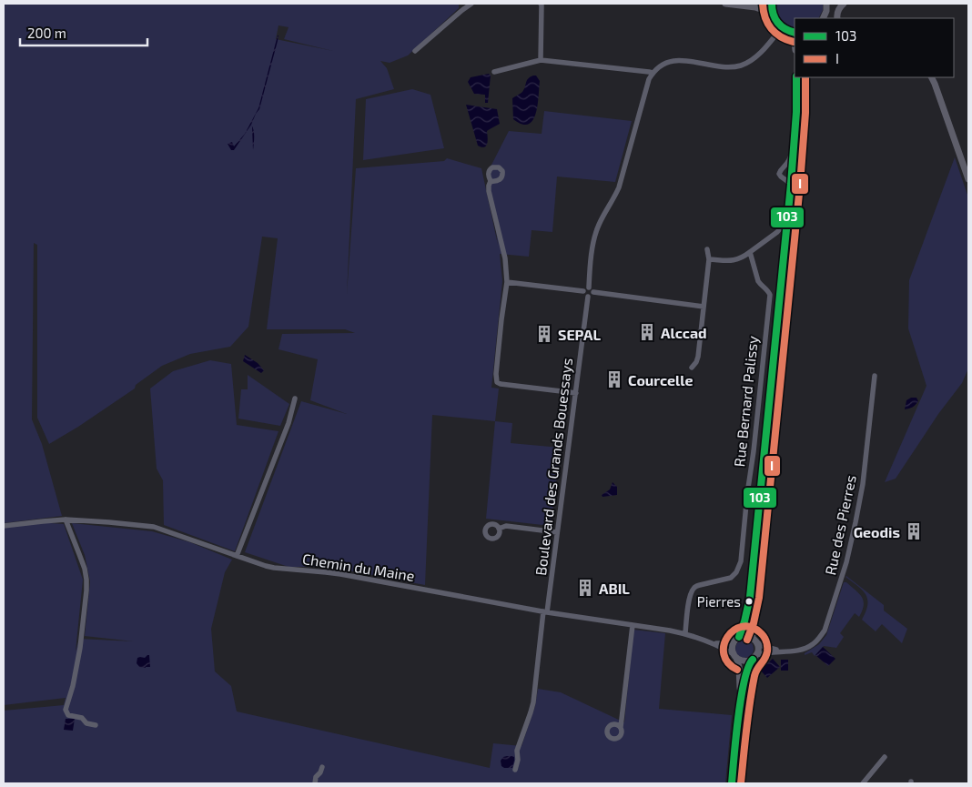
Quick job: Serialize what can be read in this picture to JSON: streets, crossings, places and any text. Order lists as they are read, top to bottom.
{
  "streets": {
    "street": [
      "Rue Bernard Palissy",
      "Boulevard des Grands Bouessays",
      "Rue des Pierres",
      "Chemin du Maine"
    ]
  },
  "crossings": [
    ["Rue Bernard Palissy", "Chemin du Maine"],
    ["Boulevard des Grands Bouessays", "Chemin du Maine"],
    ["Rue des Pierres", "Chemin du Maine"]
  ],
  "places": {
    "building": [
      "Alccad",
      "SEPAL",
      "Courcelle",
      "Geodis",
      "ABIL"
    ],
    "other": ["Pierres"]
  },
  "lines": ["transit line 103", "transit line I"],
  "legend": ["103", "I"],
  "scale_bar": "200 m"
}
